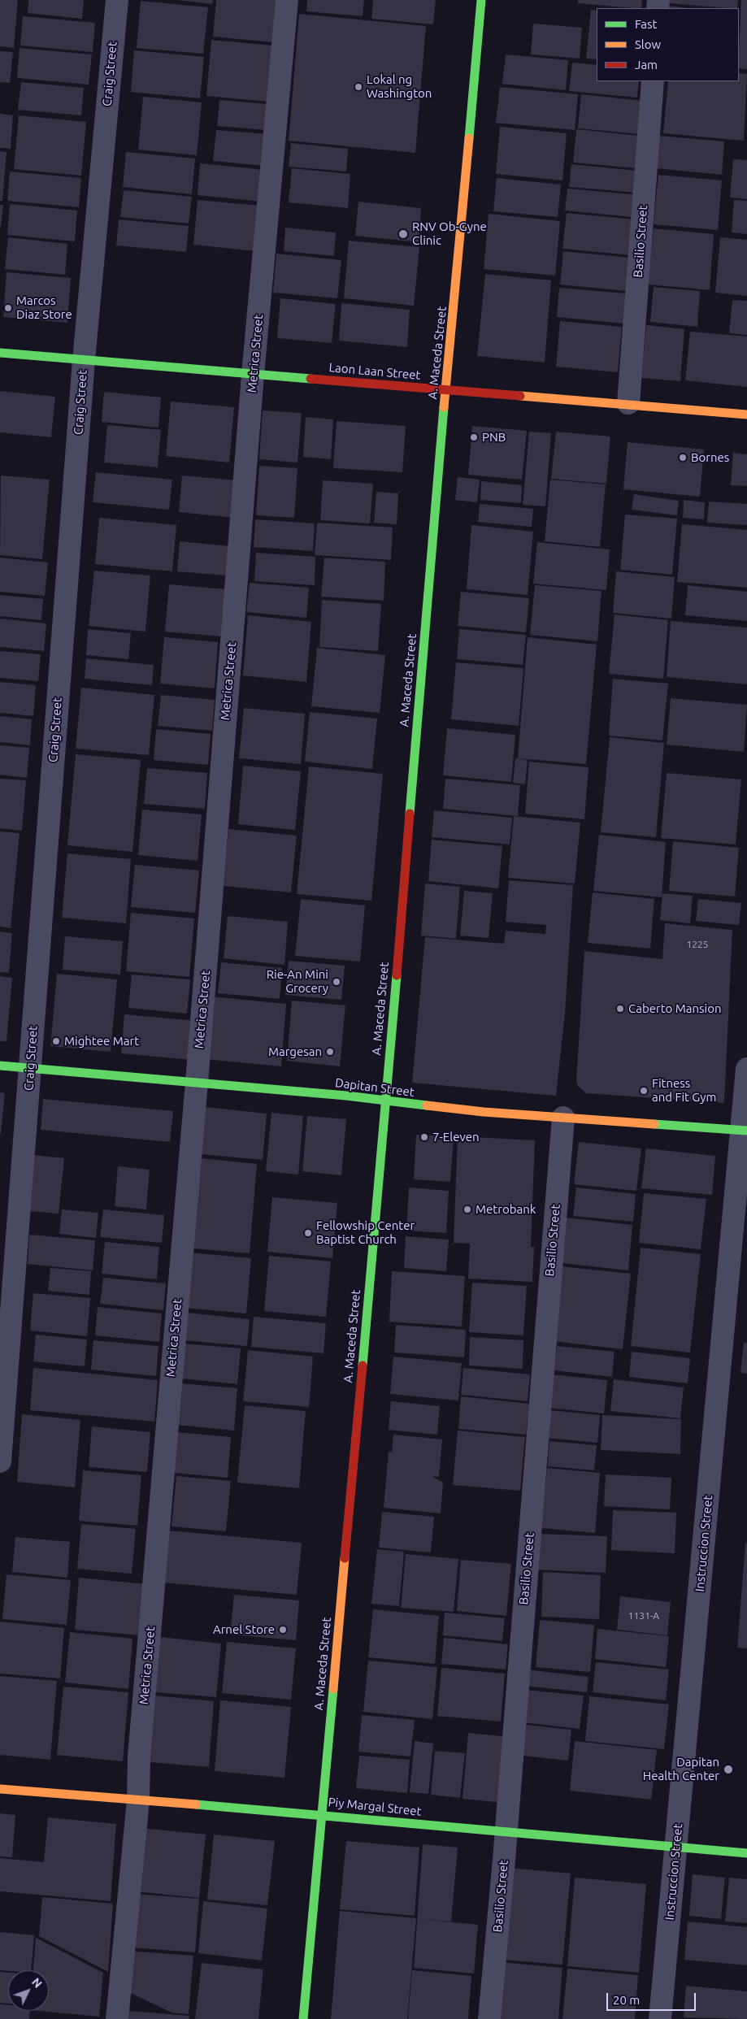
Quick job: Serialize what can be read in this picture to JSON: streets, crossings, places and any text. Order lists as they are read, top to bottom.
{
  "streets": {
    "street": [
      "Craig Street",
      "Basilio Street",
      "A. Maceda Street",
      "Metrica Street",
      "Laon Laan Street",
      "Dapitan Street",
      "Instruccion Street",
      "Piy Margal Street"
    ]
  },
  "crossings": [
    ["Craig Street", "Laon Laan Street"],
    ["Craig Street", "Dapitan Street"],
    ["Basilio Street", "Laon Laan Street"],
    ["Basilio Street", "Dapitan Street"],
    ["Basilio Street", "Piy Margal Street"],
    ["A. Maceda Street", "Laon Laan Street"],
    ["A. Maceda Street", "Dapitan Street"],
    ["A. Maceda Street", "Piy Margal Street"],
    ["Metrica Street", "Laon Laan Street"],
    ["Metrica Street", "Dapitan Street"],
    ["Metrica Street", "Piy Margal Street"],
    ["Dapitan Street", "Instruccion Street"],
    ["Instruccion Street", "Piy Margal Street"]
  ],
  "places": [
    "Lokal ng Washington",
    "RNV Ob-Gyne Clinic",
    "Marcos Diaz Store",
    "PNB",
    "Bornes",
    "Rie-An Mini Grocery",
    "Caberto Mansion",
    "Mightee Mart",
    "Margesan",
    "Fitness and Fit Gym",
    "7-Eleven",
    "Metrobank",
    "Fellowship Center Baptist Church",
    "Arnel Store",
    "Dapitan Health Center"
  ],
  "house_numbers": ["1225", "1131-A"],
  "legend": ["Fast", "Slow", "Jam"],
  "scale_bar": "20 m",
  "north": "top right"
}
